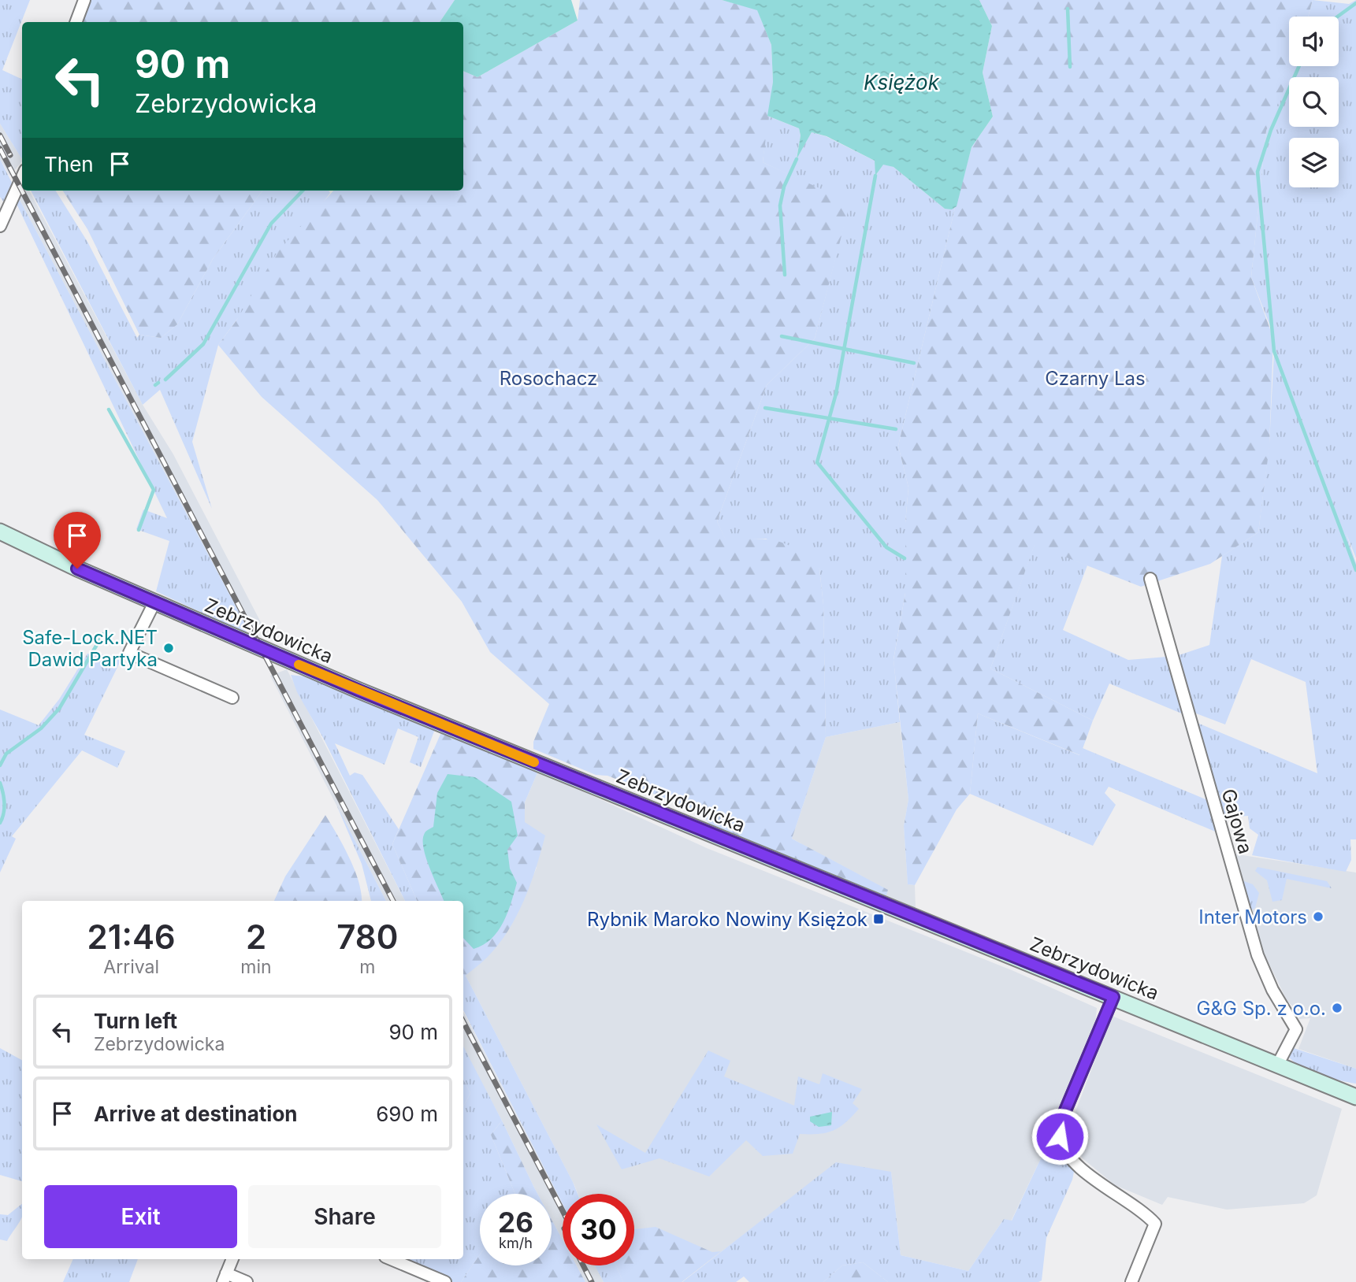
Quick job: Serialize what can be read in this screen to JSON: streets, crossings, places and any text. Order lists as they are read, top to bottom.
{
  "streets": {
    "street": ["Zebrzydowicka", "Gajowa"]
  },
  "crossings": [
    ["Zebrzydowicka", "Gajowa"]
  ],
  "water": ["Księżok"],
  "parks": ["Rosochacz", "Czarny Las"],
  "places": {
    "other": ["Safe-Lock.NET Dawid Partyka", "Inter Motors", "G&G Sp. z o.o."],
    "transit": ["Rybnik Maroko Nowiny Księżok"]
  },
  "page": {
    "turn": ["90 m", "Zebrzydowicka"],
    "then": "Then",
    "eta": [
      "21:46",
      "Arrival",
      "2",
      "min",
      "780",
      "m"
    ],
    "list": [
      {
        "name": "Turn left",
        "note": "Zebrzydowicka",
        "value": "90 m"
      },
      {
        "name": "Arrive at destination",
        "value": "690 m"
      }
    ],
    "buttons": ["Exit", "Share"],
    "speed": "26 km/h",
    "limit": "30"
  }
}
